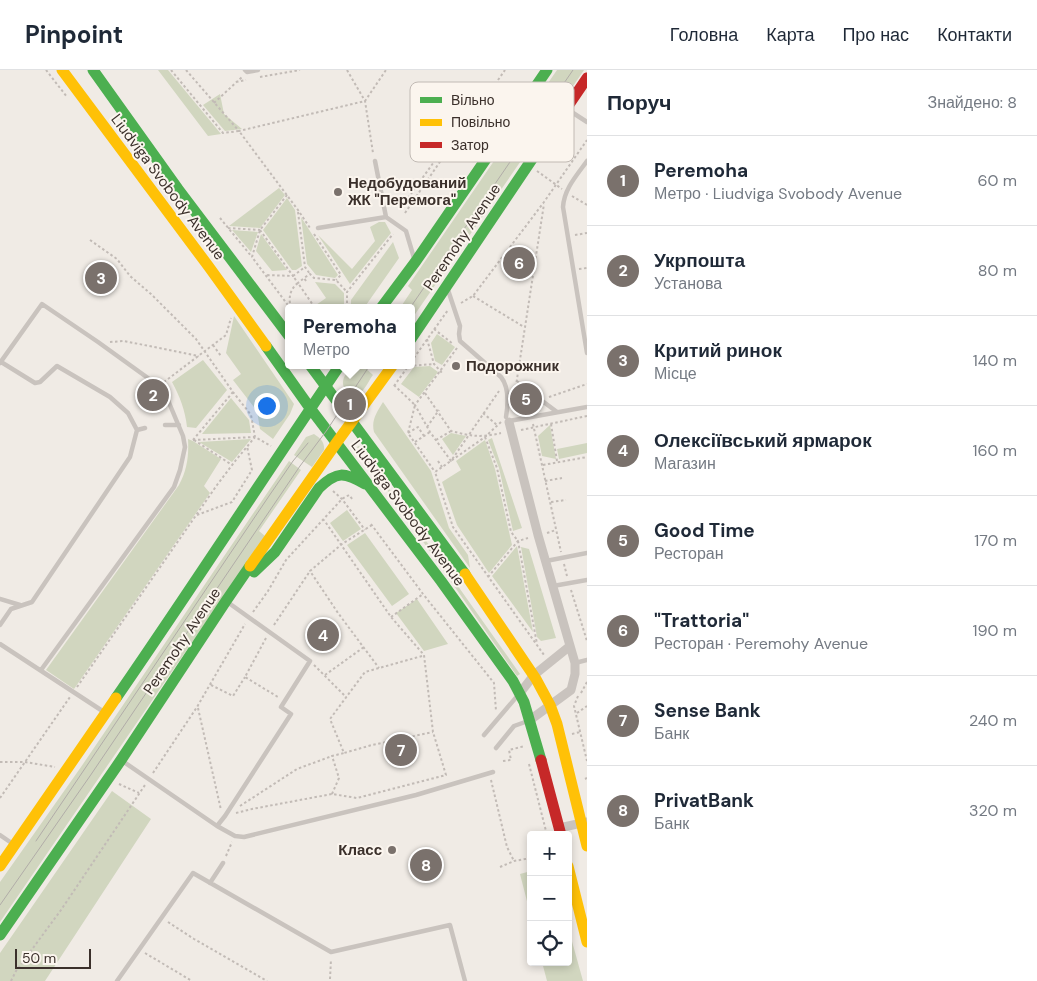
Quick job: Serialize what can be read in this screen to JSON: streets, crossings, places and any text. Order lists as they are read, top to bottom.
{
  "streets": {
    "main road": ["Liudviga Svobody Avenue", "Peremohy Avenue"]
  },
  "crossings": [
    ["Liudviga Svobody Avenue", "Peremohy Avenue"]
  ],
  "places": ["Недобудований ЖК \"Перемога\"", "Подорожник", "Класс"],
  "legend": ["Вільно", "Повільно", "Затор"],
  "scale_bar": "50 m",
  "page": {
    "header": "Pinpoint",
    "nav": [
      "Головна",
      "Карта",
      "Про нас",
      "Контакти"
    ],
    "heading": ["Поруч", "Знайдено: 8"],
    "list": [
      {
        "mark": "1",
        "name": "Peremoha",
        "note": "Метро · Liudviga Svobody Avenue",
        "value": "60 m"
      },
      {
        "mark": "2",
        "name": "Укрпошта",
        "note": "Установа",
        "value": "80 m"
      },
      {
        "mark": "3",
        "name": "Критий ринок",
        "note": "Місце",
        "value": "140 m"
      },
      {
        "mark": "4",
        "name": "Олексіївський ярмарок",
        "note": "Магазин",
        "value": "160 m"
      },
      {
        "mark": "5",
        "name": "Good Time",
        "note": "Ресторан",
        "value": "170 m"
      },
      {
        "mark": "6",
        "name": "\"Trattoria\"",
        "note": "Ресторан · Peremohy Avenue",
        "value": "190 m"
      },
      {
        "mark": "7",
        "name": "Sense Bank",
        "note": "Банк",
        "value": "240 m"
      },
      {
        "mark": "8",
        "name": "PrivatBank",
        "note": "Банк",
        "value": "320 m"
      }
    ],
    "pins": [
      "6",
      "3",
      "2",
      "5",
      "1",
      "4",
      "7",
      "8"
    ],
    "popup": ["Peremoha", "Метро"],
    "map_buttons": ["+", "−"],
    "scale": "50 m"
  }
}
